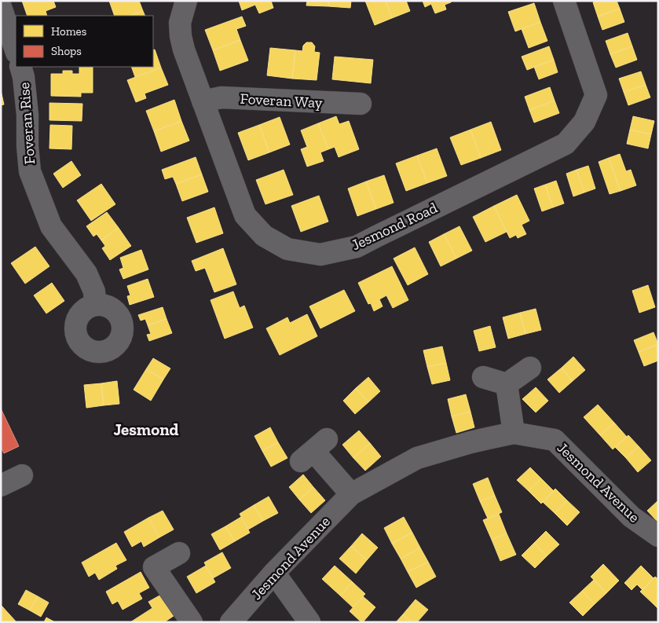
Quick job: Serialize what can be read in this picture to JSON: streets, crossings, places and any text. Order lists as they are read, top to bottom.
{
  "streets": {
    "street": [
      "Foveran Way",
      "Foveran Rise",
      "Jesmond Road",
      "Jesmond Avenue"
    ]
  },
  "crossings": [
    ["Foveran Way", "Jesmond Road"]
  ],
  "districts": ["Jesmond"],
  "legend": ["Homes", "Shops"]
}
